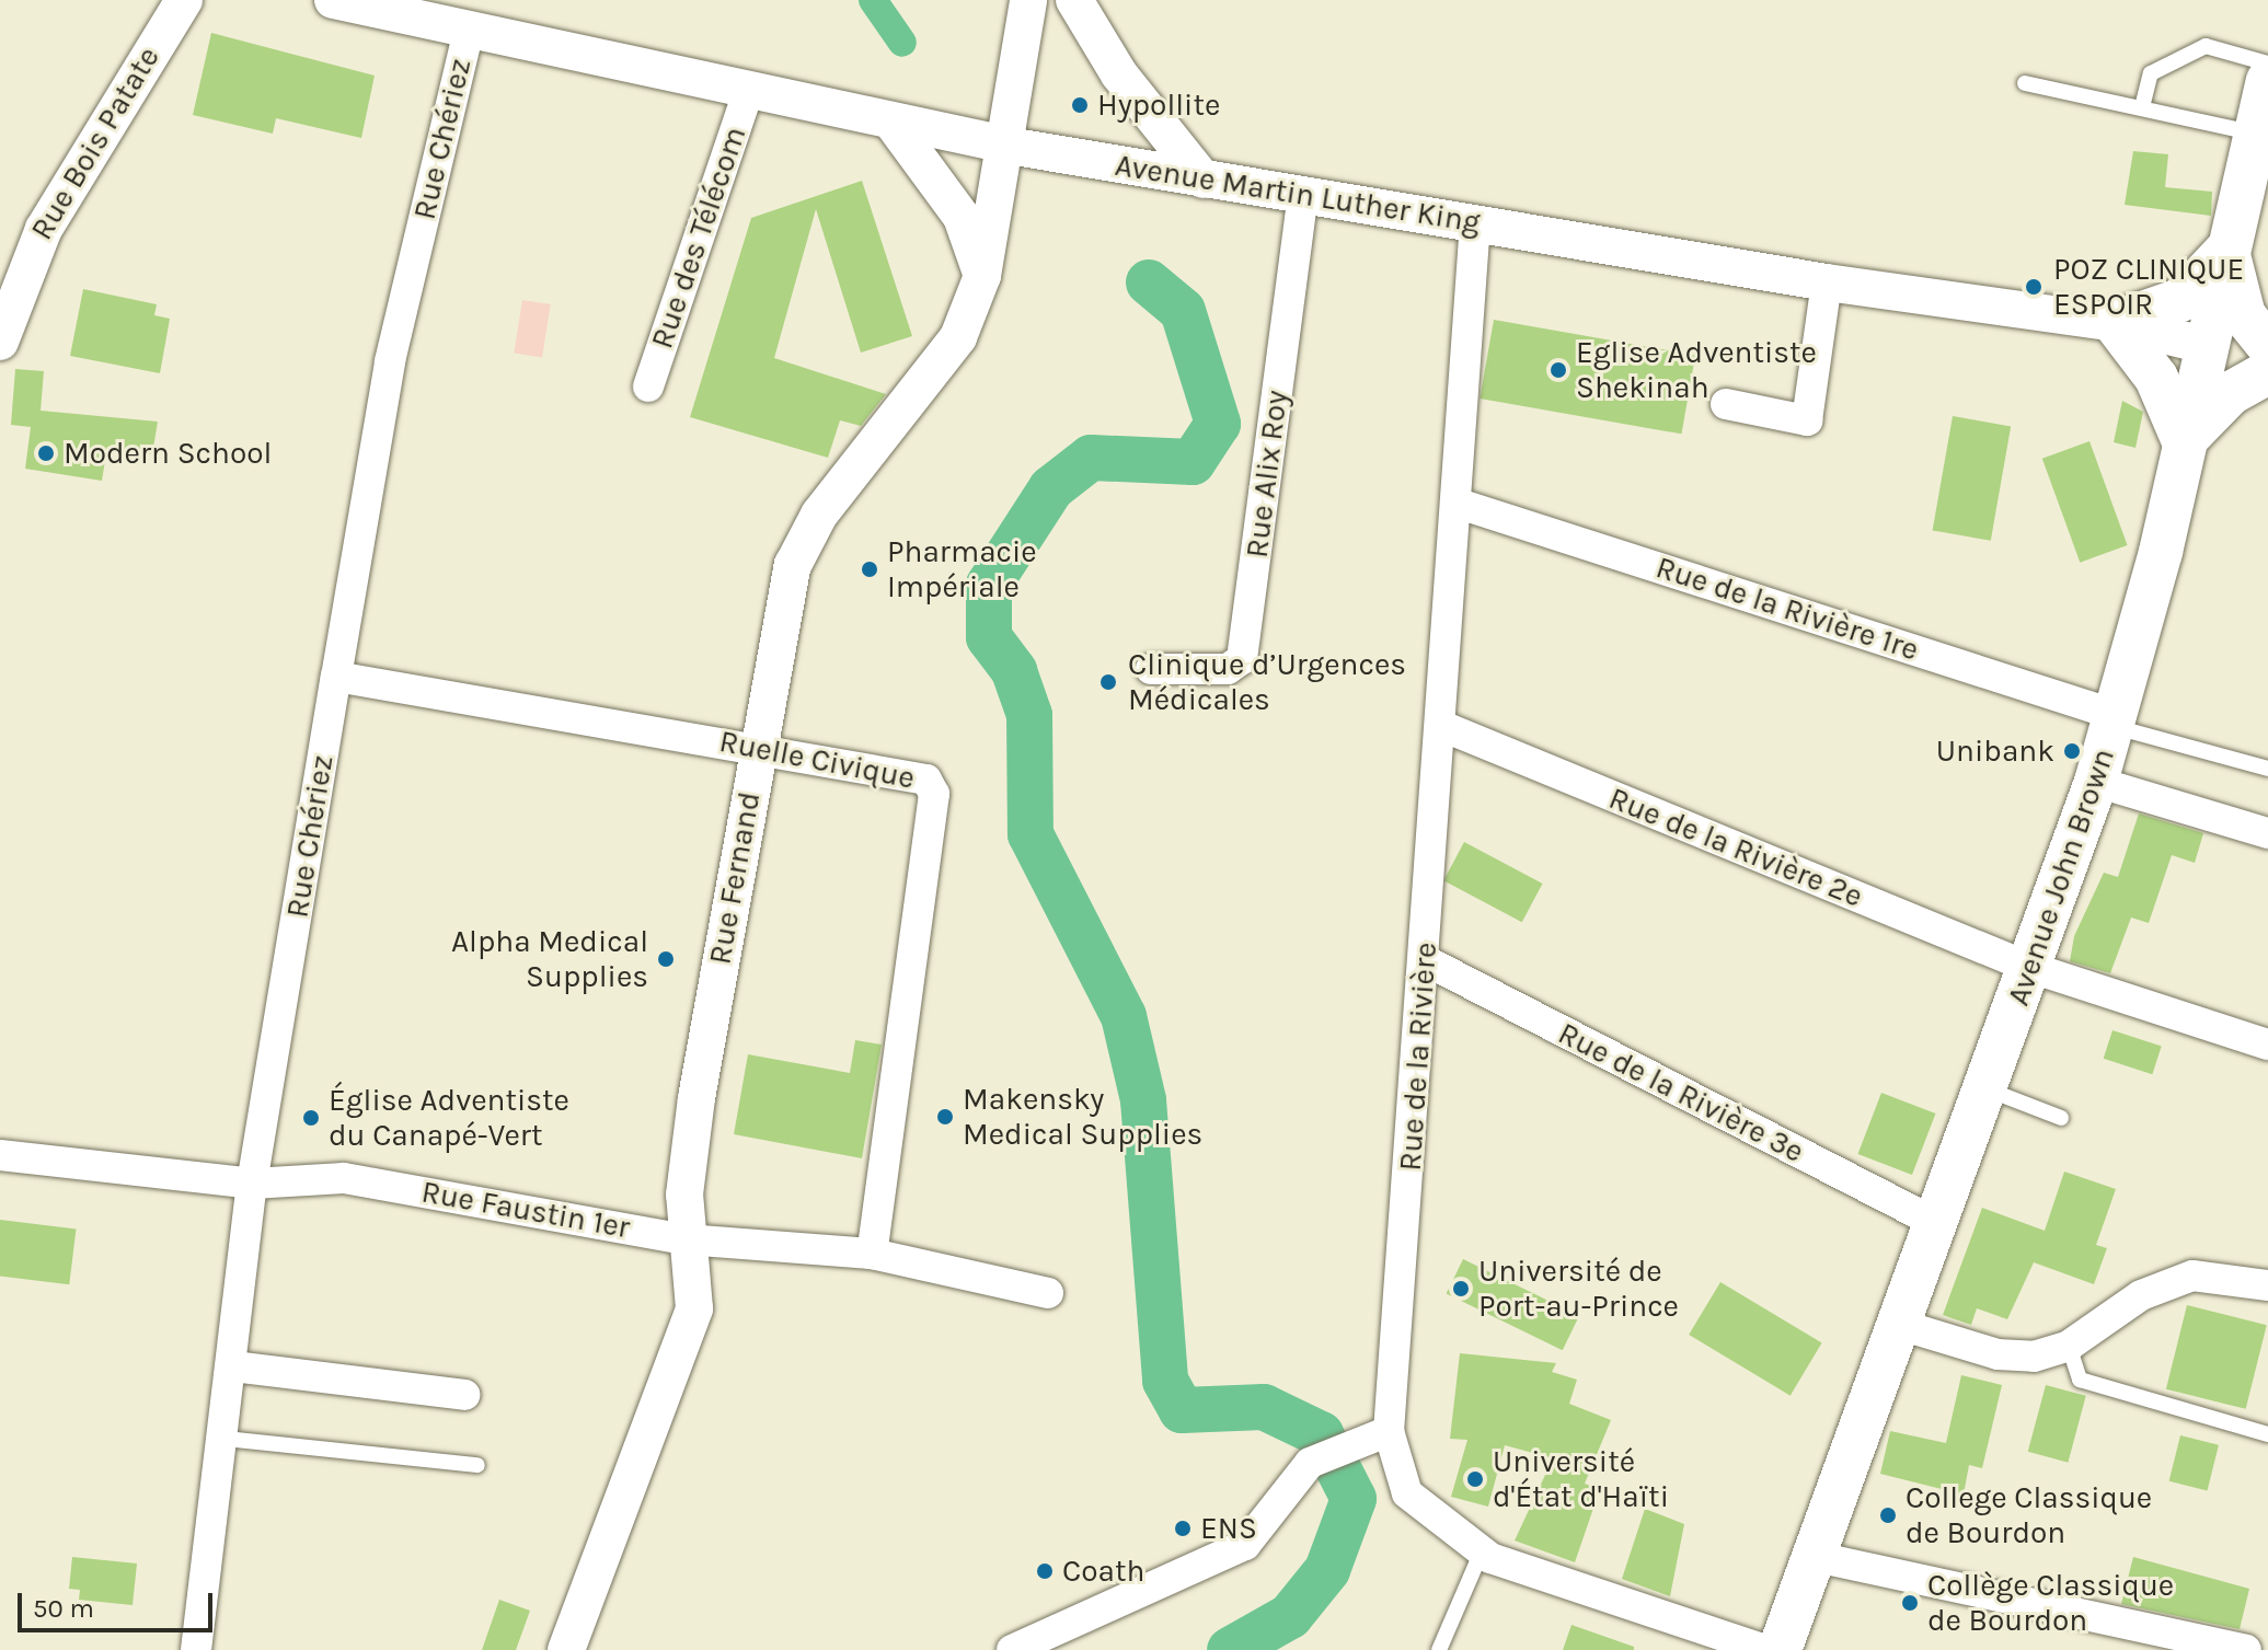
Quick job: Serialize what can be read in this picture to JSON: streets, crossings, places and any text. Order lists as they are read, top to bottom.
{
  "streets": {
    "main road": ["Avenue Martin Luther King", "Avenue John Brown"],
    "street": [
      "Rue Chériez",
      "Rue Bois Patate",
      "Rue des Télécom",
      "Rue Alix Roy",
      "Rue de la Rivière 1re",
      "Ruelle Civique",
      "Rue de la Rivière 2e",
      "Rue Fernand",
      "Rue de la Rivière",
      "Rue de la Rivière 3e",
      "Rue Faustin 1er"
    ]
  },
  "crossings": [
    ["Rue Chériez", "Avenue Martin Luther King"],
    ["Rue Chériez", "Ruelle Civique"],
    ["Rue Chériez", "Rue Faustin 1er"],
    ["Avenue Martin Luther King", "Rue des Télécom"],
    ["Avenue Martin Luther King", "Rue Alix Roy"],
    ["Avenue Martin Luther King", "Avenue John Brown"],
    ["Avenue Martin Luther King", "Rue Fernand"],
    ["Avenue Martin Luther King", "Rue de la Rivière"],
    ["Rue de la Rivière 1re", "Avenue John Brown"],
    ["Rue de la Rivière 1re", "Rue de la Rivière"],
    ["Ruelle Civique", "Rue Fernand"],
    ["Ruelle Civique", "Rue Faustin 1er"],
    ["Rue de la Rivière 2e", "Avenue John Brown"],
    ["Rue de la Rivière 2e", "Rue de la Rivière"],
    ["Avenue John Brown", "Rue de la Rivière 3e"],
    ["Rue Fernand", "Rue Faustin 1er"],
    ["Rue de la Rivière", "Rue de la Rivière 3e"]
  ],
  "places": [
    "Hypollite",
    "POZ CLINIQUE ESPOIR",
    "Eglise Adventiste Shekinah",
    "Modern School",
    "Pharmacie Impériale",
    "Clinique d’Urgences Médicales",
    "Unibank",
    "Alpha Medical Supplies",
    "Makensky Medical Supplies",
    "Église Adventiste du Canapé-Vert",
    "Université de Port-au-Prince",
    "Université d'État d'Haïti",
    "College Classique de Bourdon",
    "ENS",
    "Coath",
    "Collège Classique de Bourdon"
  ],
  "scale_bar": "50 m"
}
